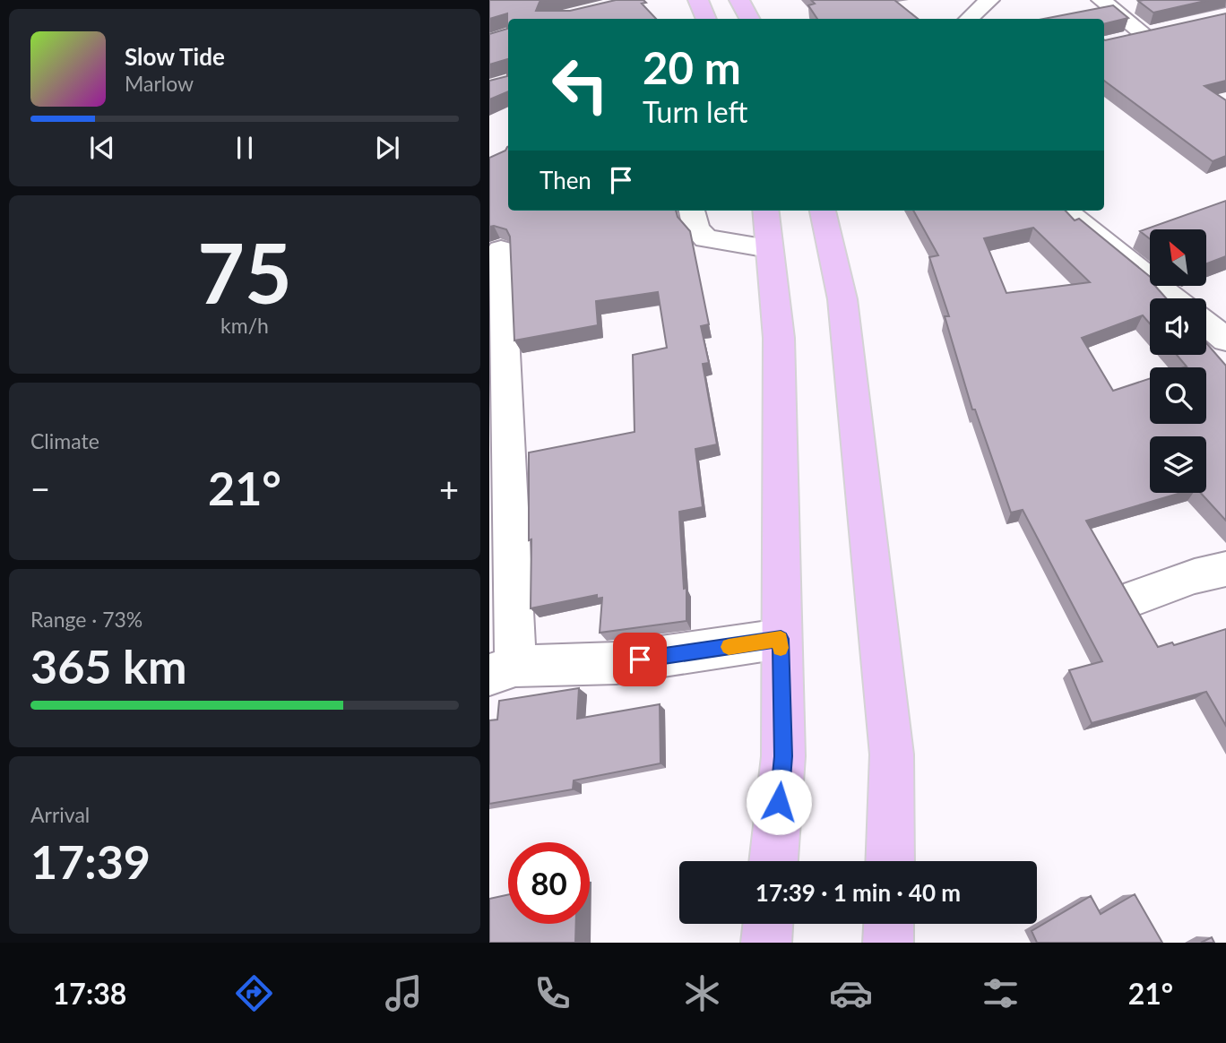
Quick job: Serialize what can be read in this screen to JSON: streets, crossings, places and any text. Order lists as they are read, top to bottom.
{
  "north": "top left",
  "page": {
    "turn": ["20 m", "Turn left"],
    "song": ["Slow Tide", "Marlow"],
    "then": "Then",
    "tile": [
      ["75", "km/h"],
      "Climate",
      ["Range · 73%", "365 km"],
      ["Arrival", "17:39"]
    ],
    "heat": ["−", "21°", "+"],
    "limit": "80",
    "trip": "17:39 · 1 min · 40 m",
    "tabs": ["17:38", "21°"]
  }
}
